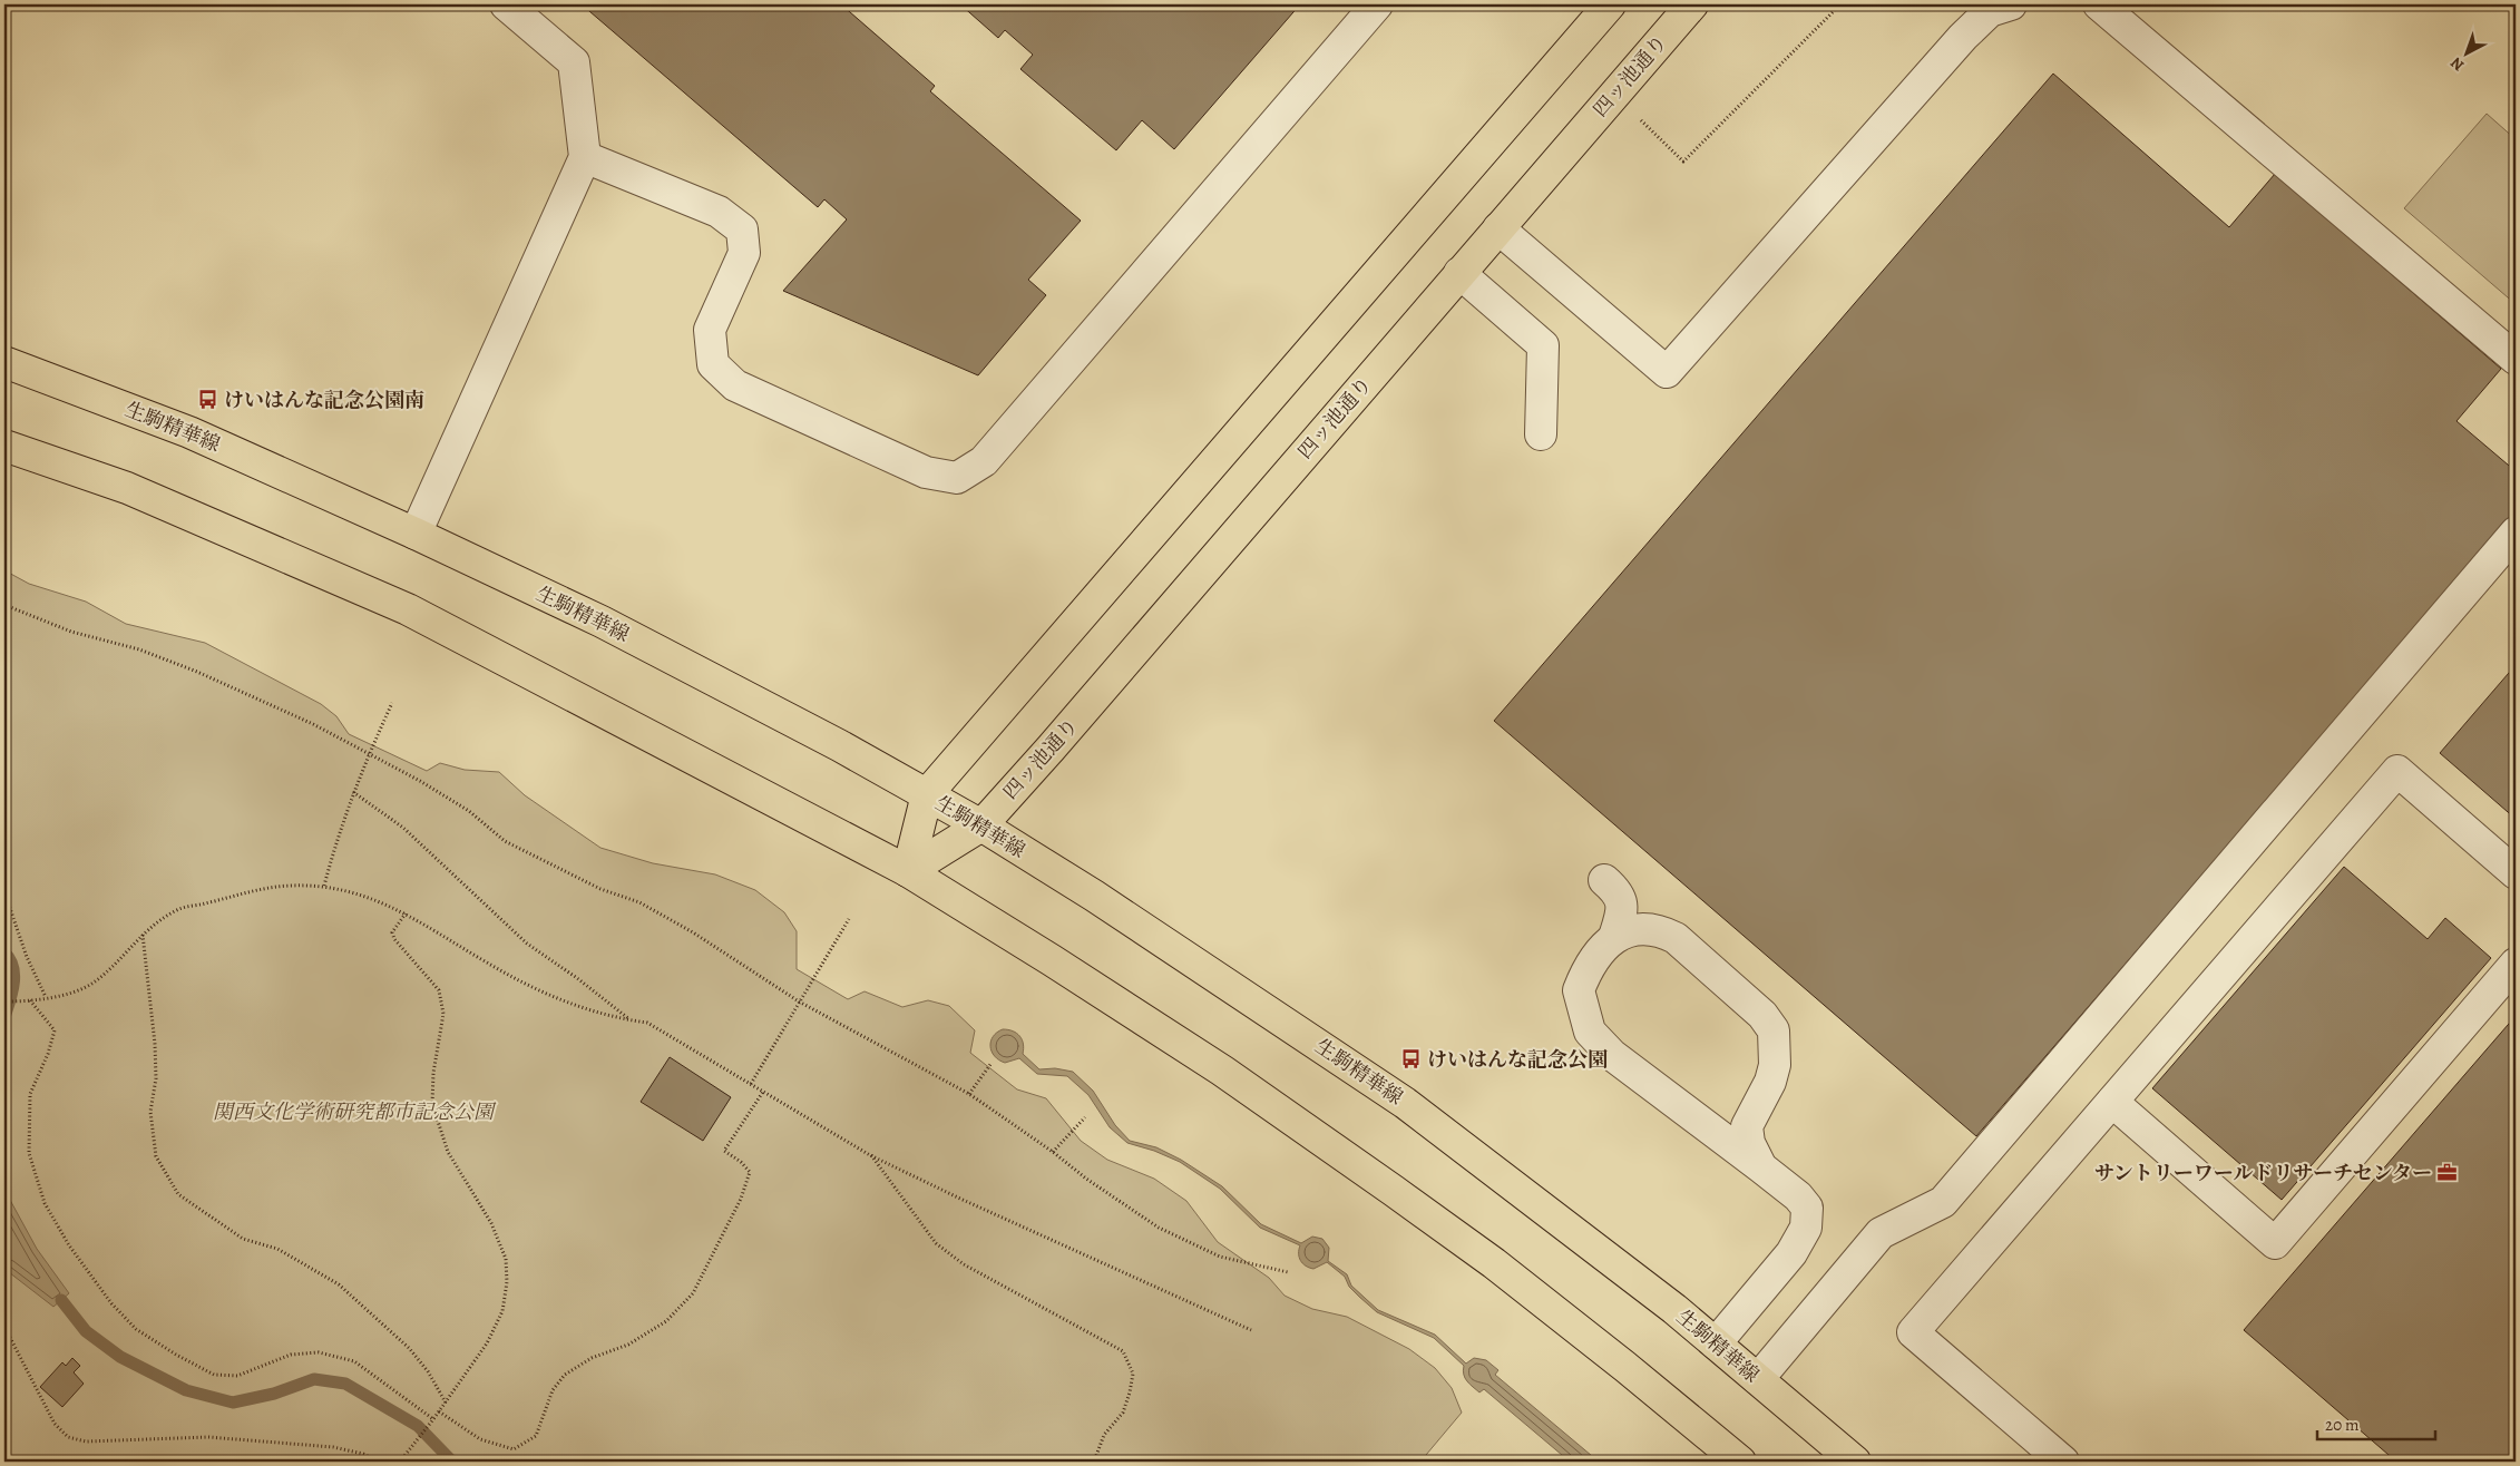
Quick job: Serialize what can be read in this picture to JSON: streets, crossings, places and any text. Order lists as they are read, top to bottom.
{
  "streets": {
    "main road": ["四ッ池通り", "生駒精華線"]
  },
  "crossings": [
    ["四ッ池通り", "生駒精華線"]
  ],
  "parks": ["関西文化学術研究都市記念公園"],
  "places": {
    "bus stop": ["けいはんな記念公園南", "けいはんな記念公園"],
    "office": ["サントリーワールドリサーチセンター"]
  },
  "scale_bar": "20 m",
  "north": "bottom left"
}
